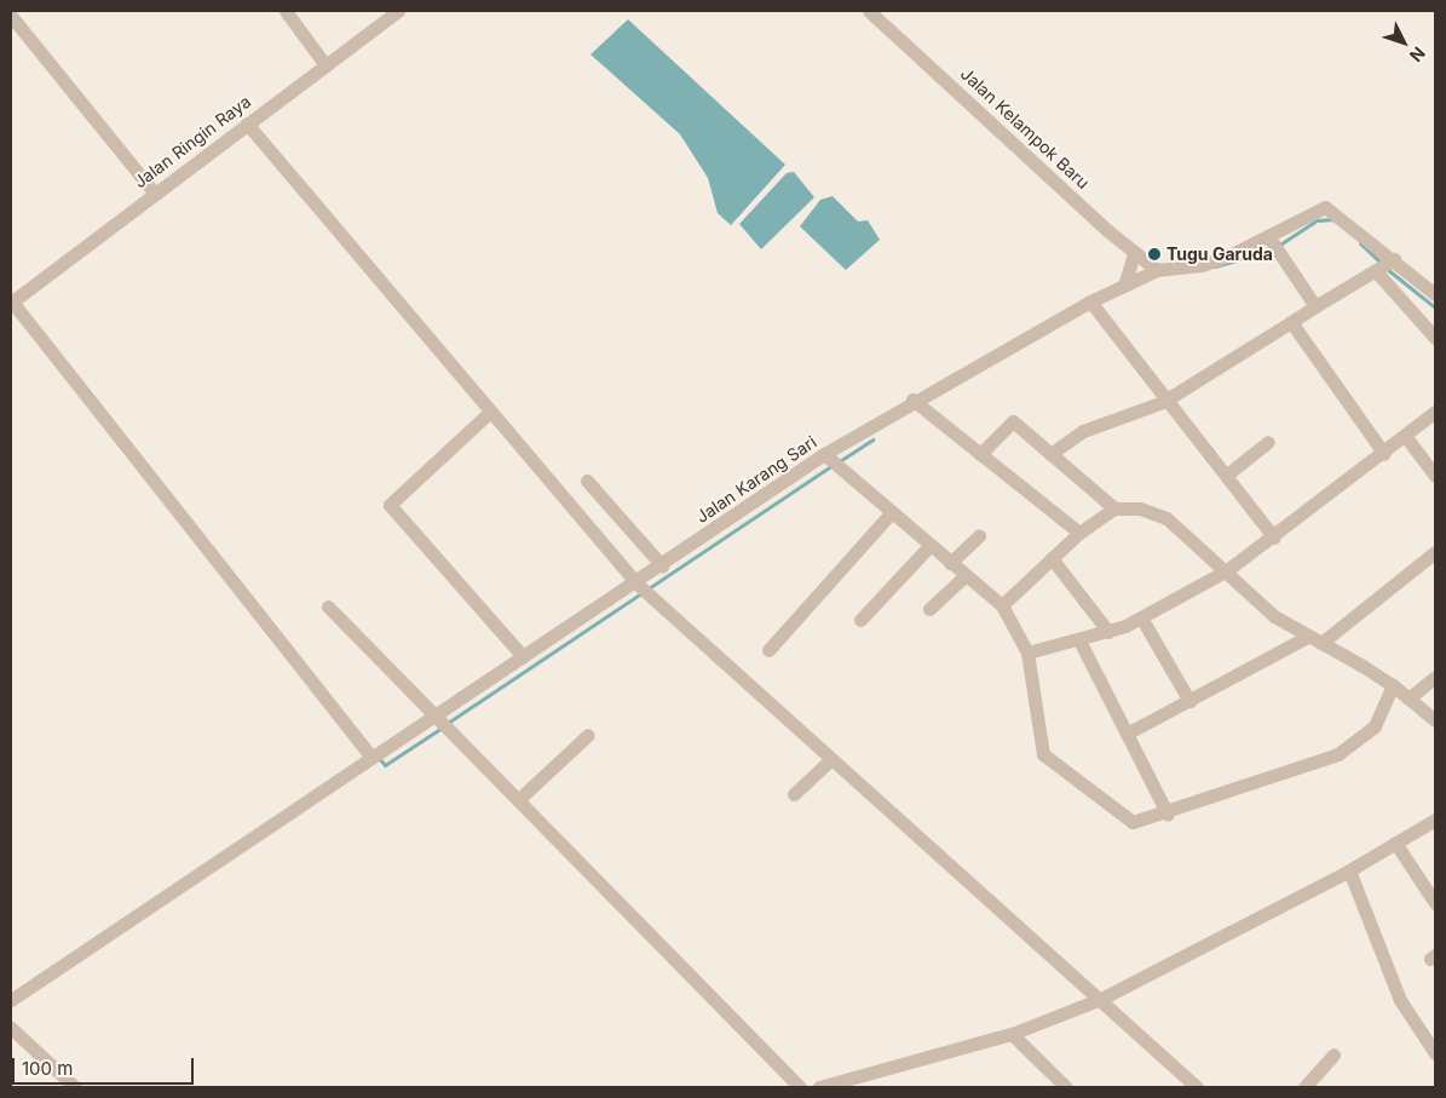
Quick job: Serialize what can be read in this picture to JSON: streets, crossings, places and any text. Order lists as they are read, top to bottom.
{
  "streets": {
    "street": ["Jalan Kelampok Baru", "Jalan Ringin Raya", "Jalan Karang Sari"]
  },
  "crossings": [
    ["Jalan Kelampok Baru", "Jalan Karang Sari"]
  ],
  "places": ["Tugu Garuda"],
  "scale_bar": "100 m",
  "north": "bottom right"
}
